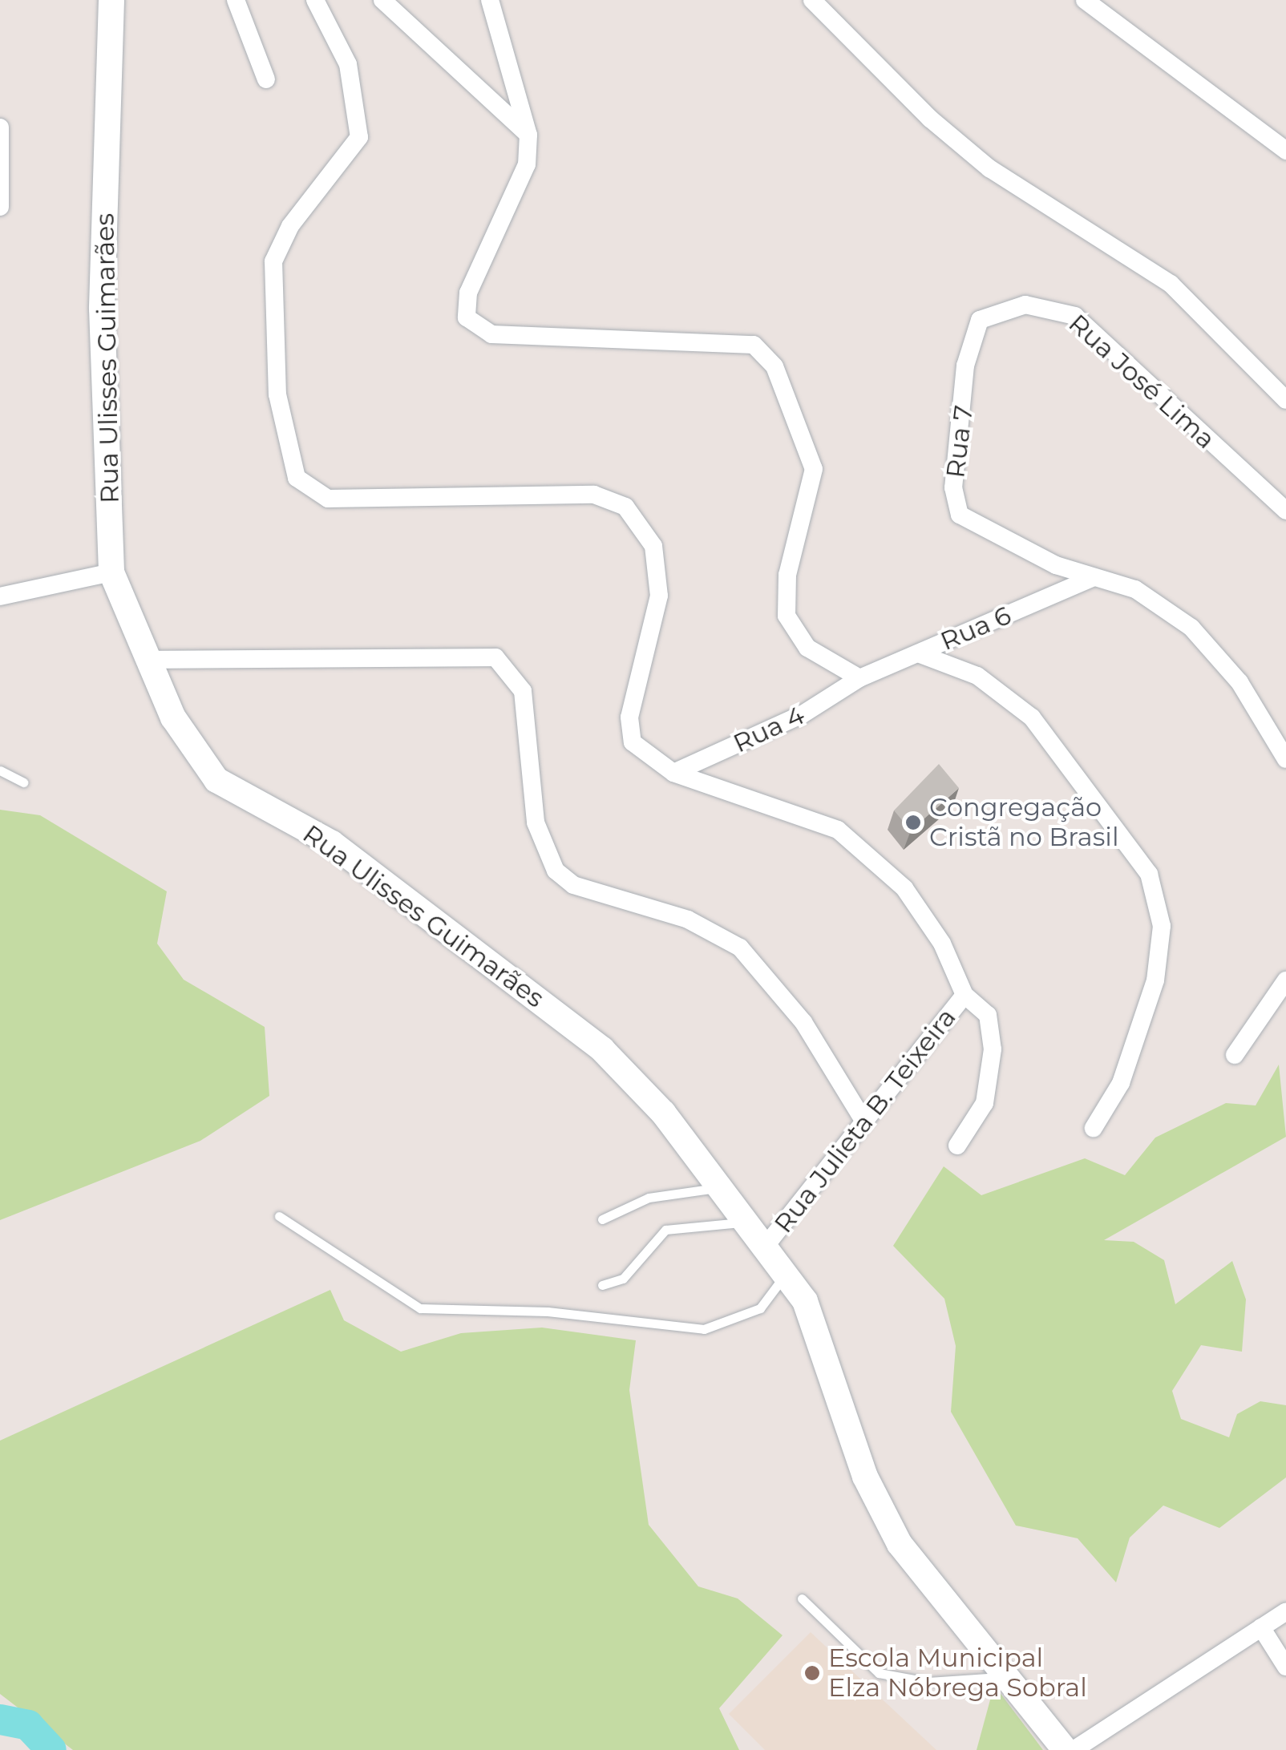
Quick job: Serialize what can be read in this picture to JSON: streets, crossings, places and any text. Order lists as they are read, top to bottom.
{
  "streets": {
    "main road": ["Rua Ulisses Guimarães"],
    "street": [
      "Rua José Lima",
      "Rua 7",
      "Rua 6",
      "Rua 4",
      "Rua Julieta B. Teixeira"
    ]
  },
  "crossings": [
    ["Rua Ulisses Guimarães", "Rua Julieta B. Teixeira"],
    ["Rua José Lima", "Rua 7"],
    ["Rua 7", "Rua 6"],
    ["Rua 6", "Rua 4"]
  ],
  "places": ["Congregação Cristã no Brasil", "Escola Municipal Elza Nóbrega Sobral"]
}
